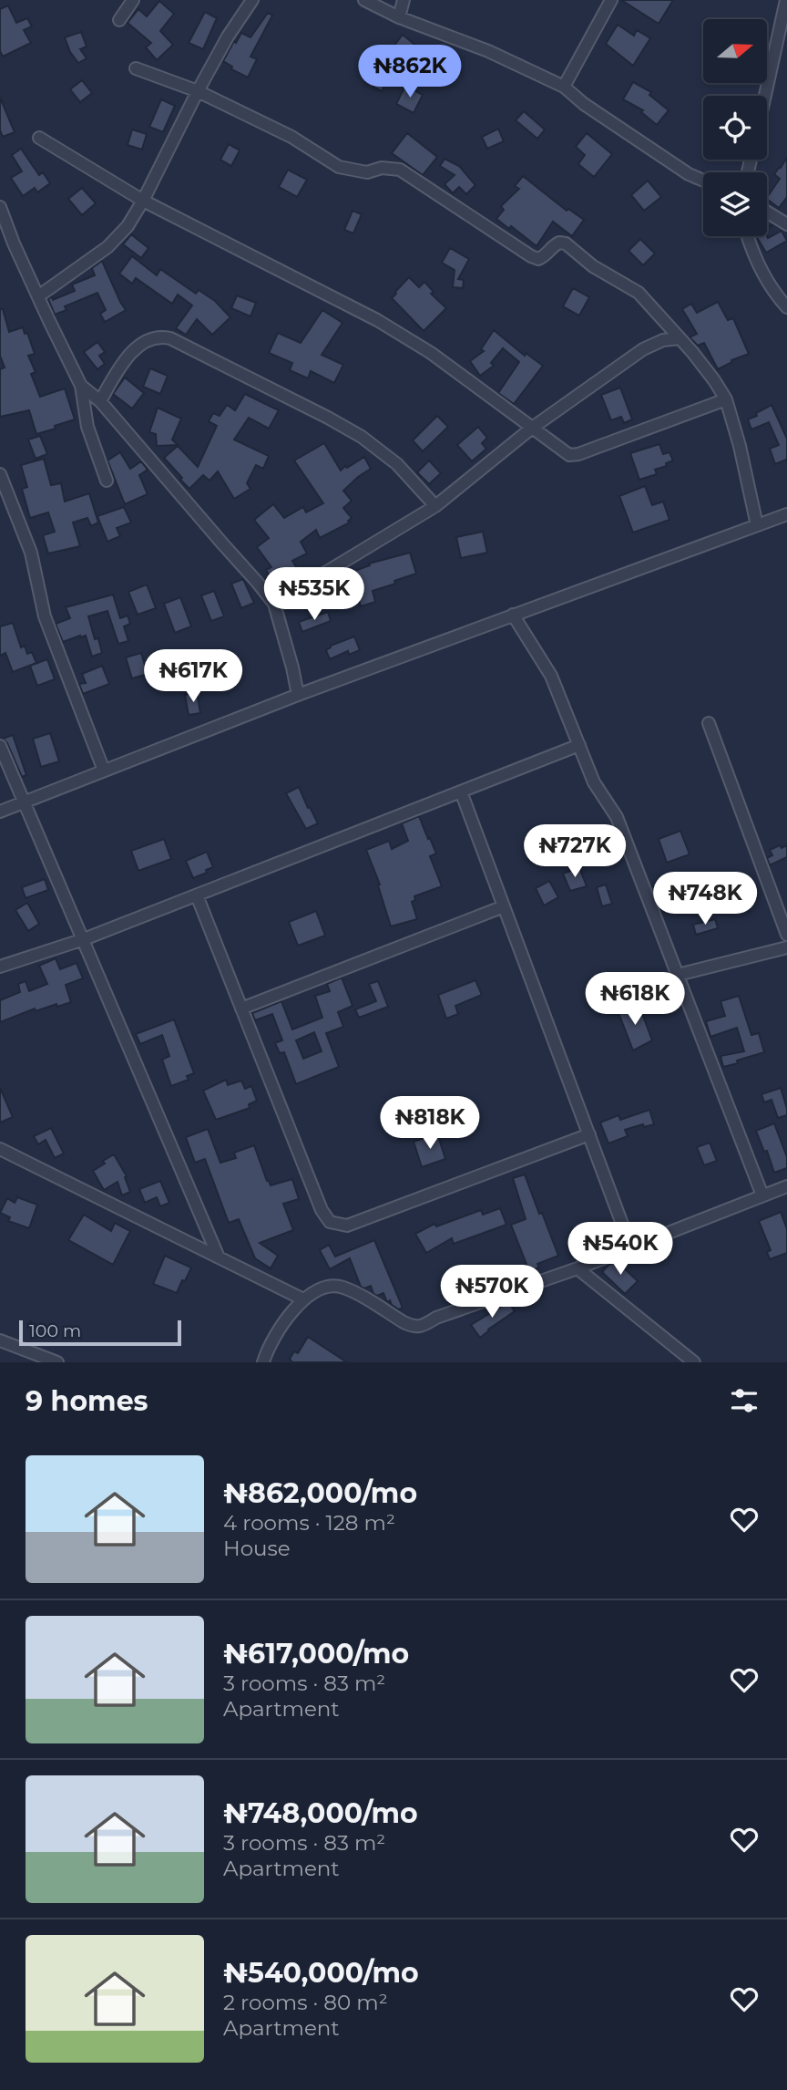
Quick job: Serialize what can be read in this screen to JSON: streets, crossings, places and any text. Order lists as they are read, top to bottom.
{
  "scale_bar": "100 m",
  "north": "right",
  "page": {
    "price": [
      "₦862K",
      "₦535K",
      "₦617K",
      "₦727K",
      "₦748K",
      "₦618K",
      "₦818K",
      "₦540K",
      "₦570K"
    ],
    "scale": "100 m",
    "heading": "9 homes",
    "list": [
      {
        "name": "₦862,000/mo",
        "note": "4 rooms · 128 m² · House"
      },
      {
        "name": "₦617,000/mo",
        "note": "3 rooms · 83 m² · Apartment"
      },
      {
        "name": "₦748,000/mo",
        "note": "3 rooms · 83 m² · Apartment"
      },
      {
        "name": "₦540,000/mo",
        "note": "2 rooms · 80 m² · Apartment"
      }
    ]
  }
}
